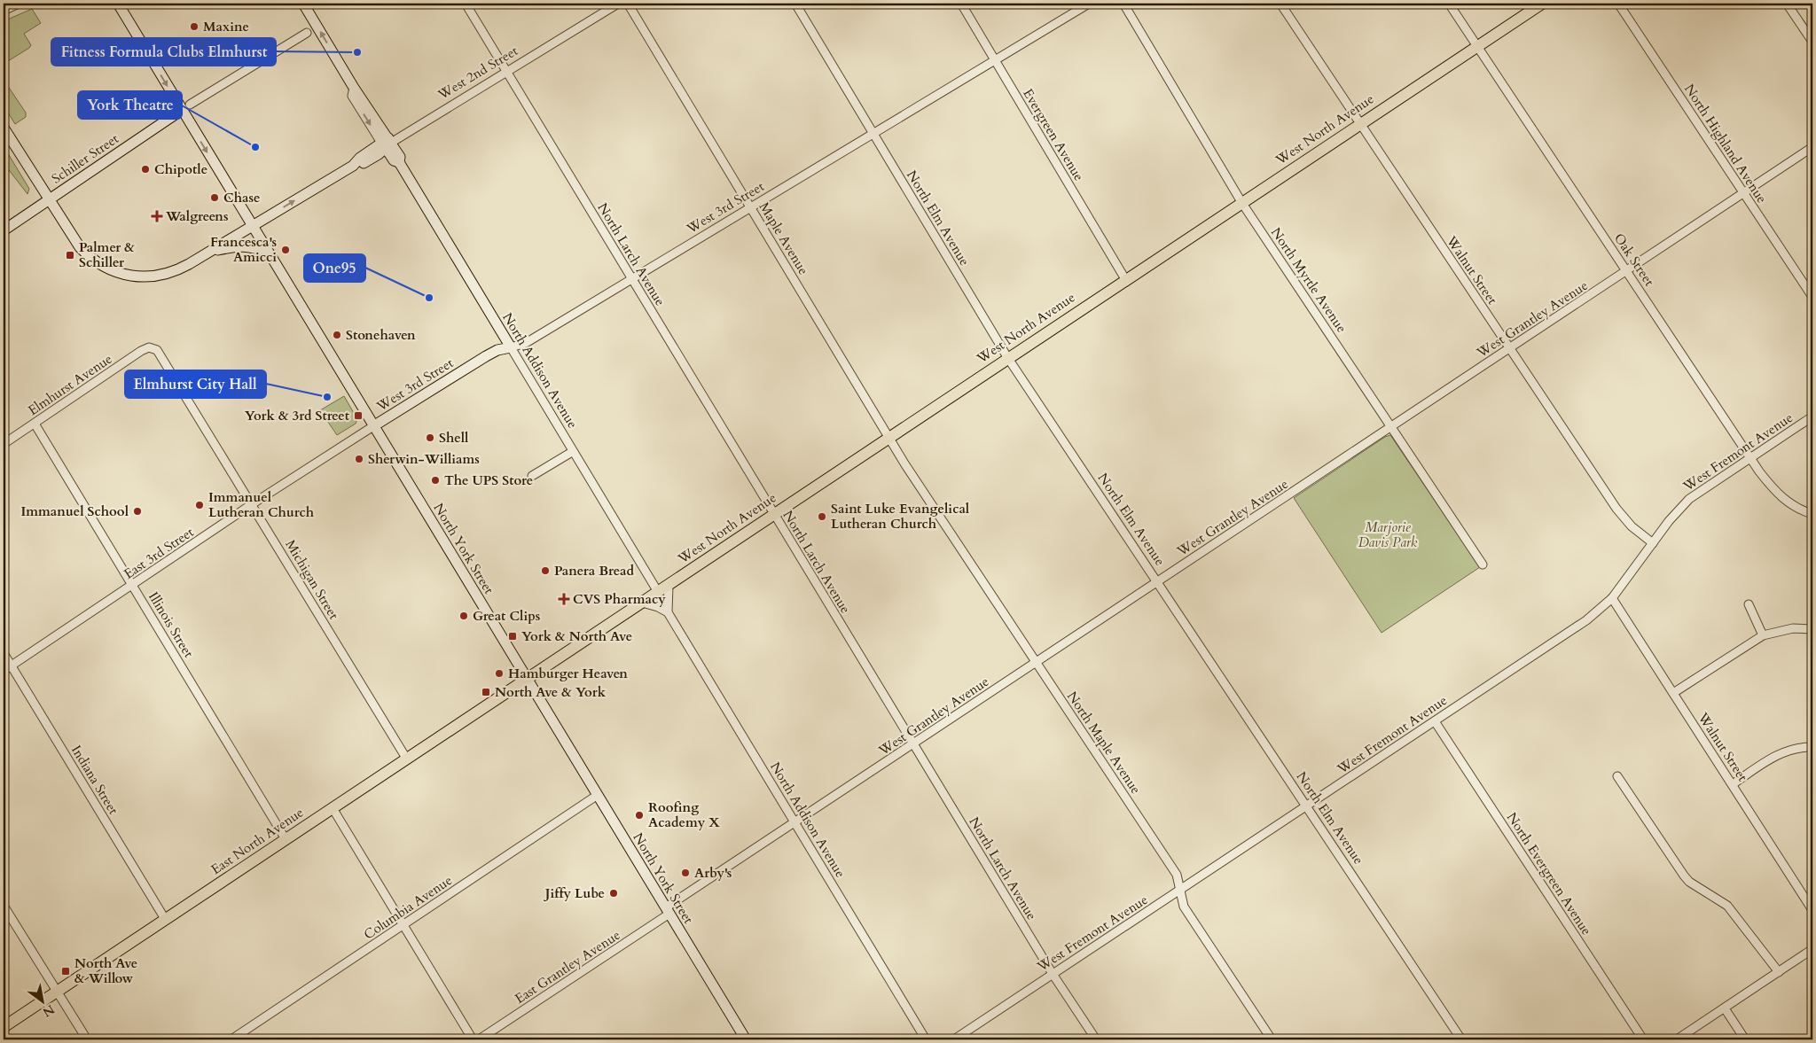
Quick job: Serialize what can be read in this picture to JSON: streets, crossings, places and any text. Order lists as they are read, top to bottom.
{
  "streets": {
    "main road": [
      "West 2nd Street",
      "West North Avenue",
      "Schiller Street",
      "West 3rd Street",
      "North Addison Avenue",
      "North York Street",
      "East North Avenue"
    ],
    "street": [
      "Evergreen Avenue",
      "North Highland Avenue",
      "North Elm Avenue",
      "Maple Avenue",
      "North Larch Avenue",
      "Oak Street",
      "Walnut Street",
      "North Myrtle Avenue",
      "West Grantley Avenue",
      "Elmhurst Avenue",
      "West Fremont Avenue",
      "East 3rd Street",
      "Michigan Street",
      "Illinois Street",
      "North Maple Avenue",
      "Indiana Street",
      "North Evergreen Avenue",
      "Columbia Avenue",
      "East Grantley Avenue"
    ]
  },
  "crossings": [
    ["West 2nd Street", "Schiller Street"],
    ["West 2nd Street", "North Larch Avenue"],
    ["West 2nd Street", "North Addison Avenue"],
    ["West 2nd Street", "North York Street"],
    ["West North Avenue", "Evergreen Avenue"],
    ["West North Avenue", "North Elm Avenue"],
    ["West North Avenue", "Maple Avenue"],
    ["West North Avenue", "North Larch Avenue"],
    ["West North Avenue", "Oak Street"],
    ["West North Avenue", "Walnut Street"],
    ["West North Avenue", "North Myrtle Avenue"],
    ["West North Avenue", "North Addison Avenue"],
    ["West North Avenue", "North York Street"],
    ["West North Avenue", "East North Avenue"],
    ["Evergreen Avenue", "West 3rd Street"],
    ["North Highland Avenue", "West Grantley Avenue"],
    ["Schiller Street", "North York Street"],
    ["West 3rd Street", "North Elm Avenue"],
    ["West 3rd Street", "Maple Avenue"],
    ["West 3rd Street", "North Larch Avenue"],
    ["West 3rd Street", "North Addison Avenue"],
    ["West 3rd Street", "North York Street"],
    ["West 3rd Street", "East 3rd Street"],
    ["North Elm Avenue", "West Grantley Avenue"],
    ["North Elm Avenue", "West Fremont Avenue"],
    ["Maple Avenue", "North Maple Avenue"],
    ["North Larch Avenue", "West Grantley Avenue"],
    ["North Larch Avenue", "West Fremont Avenue"],
    ["Oak Street", "West Grantley Avenue"],
    ["Oak Street", "West Fremont Avenue"],
    ["Walnut Street", "West Grantley Avenue"],
    ["Walnut Street", "West Fremont Avenue"],
    ["North Myrtle Avenue", "West Grantley Avenue"],
    ["West Grantley Avenue", "North Addison Avenue"],
    ["West Grantley Avenue", "North York Street"],
    ["West Grantley Avenue", "North Maple Avenue"],
    ["West Grantley Avenue", "East Grantley Avenue"],
    ["Elmhurst Avenue", "Michigan Street"],
    ["Elmhurst Avenue", "Illinois Street"],
    ["West Fremont Avenue", "North Maple Avenue"],
    ["West Fremont Avenue", "North Evergreen Avenue"],
    ["North York Street", "East 3rd Street"],
    ["North York Street", "East North Avenue"],
    ["North York Street", "Columbia Avenue"],
    ["North York Street", "East Grantley Avenue"],
    ["East 3rd Street", "Michigan Street"],
    ["East 3rd Street", "Illinois Street"],
    ["East 3rd Street", "Indiana Street"],
    ["Michigan Street", "East North Avenue"],
    ["Illinois Street", "East North Avenue"],
    ["Indiana Street", "East North Avenue"]
  ],
  "parks": ["Marjorie Davis Park"],
  "places": {
    "other": [
      "Maxine",
      "Fitness Formula Clubs Elmhurst",
      "York Theatre",
      "Chipotle",
      "Chase",
      "Francesca's Amicci",
      "One95",
      "Stonehaven",
      "Elmhurst City Hall",
      "Shell",
      "Sherwin-Williams",
      "The UPS Store",
      "Immanuel Lutheran Church",
      "Immanuel School",
      "Saint Luke Evangelical Lutheran Church",
      "Panera Bread",
      "Great Clips",
      "Hamburger Heaven",
      "Roofing Academy X",
      "Arby's",
      "Jiffy Lube"
    ],
    "health": ["Walgreens", "CVS Pharmacy"],
    "transit": [
      "Palmer & Schiller",
      "York & 3rd Street",
      "York & North Ave",
      "North Ave & York",
      "North Ave & Willow"
    ]
  },
  "north": "bottom right"
}
